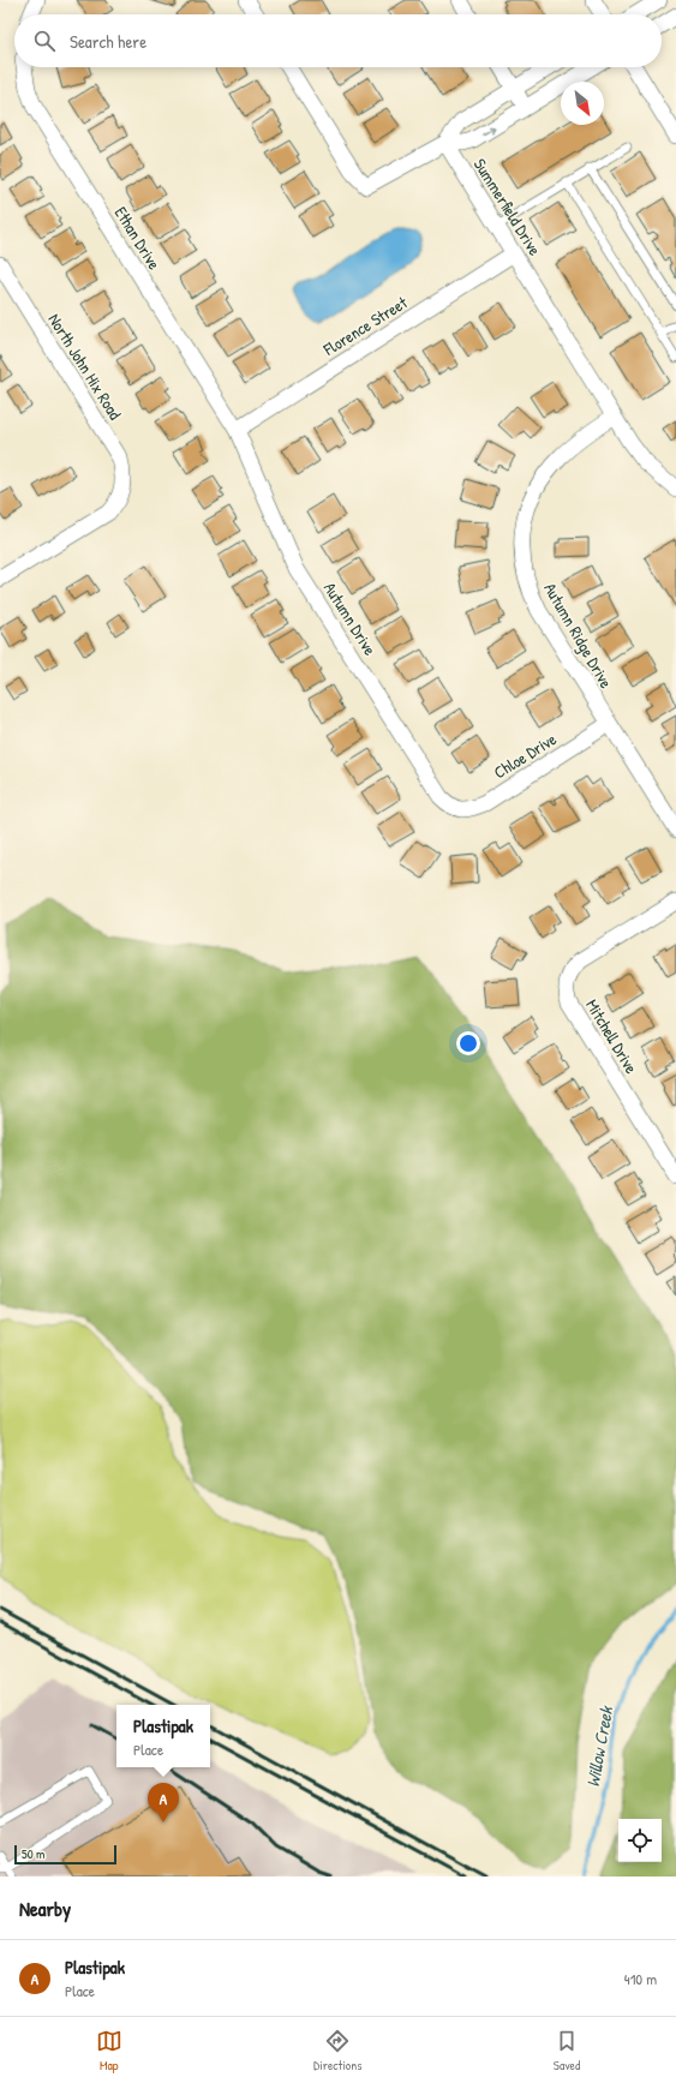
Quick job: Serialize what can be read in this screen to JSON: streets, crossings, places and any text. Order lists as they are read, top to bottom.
{
  "streets": {
    "street": [
      "Summerfield Drive",
      "Ethan Drive",
      "Florence Street",
      "North John Hix Road",
      "Autumn Drive",
      "Autumn Ridge Drive",
      "Chloe Drive",
      "Mitchell Drive"
    ]
  },
  "crossings": [
    ["Summerfield Drive", "Florence Street"],
    ["Summerfield Drive", "Autumn Ridge Drive"],
    ["Ethan Drive", "Florence Street"],
    ["Ethan Drive", "Autumn Drive"],
    ["Florence Street", "Autumn Drive"],
    ["Autumn Drive", "Chloe Drive"],
    ["Autumn Ridge Drive", "Chloe Drive"]
  ],
  "water": ["Willow Creek"],
  "scale_bar": "50 m",
  "north": "bottom right",
  "page": {
    "search": "Search here",
    "popup": ["Plastipak", "Place"],
    "pins": "A",
    "scale": "50 m",
    "heading": "Nearby",
    "list": [
      {
        "mark": "A",
        "name": "Plastipak",
        "note": "Place",
        "value": "410 m"
      }
    ],
    "nav": ["Map", "Directions", "Saved"]
  }
}
